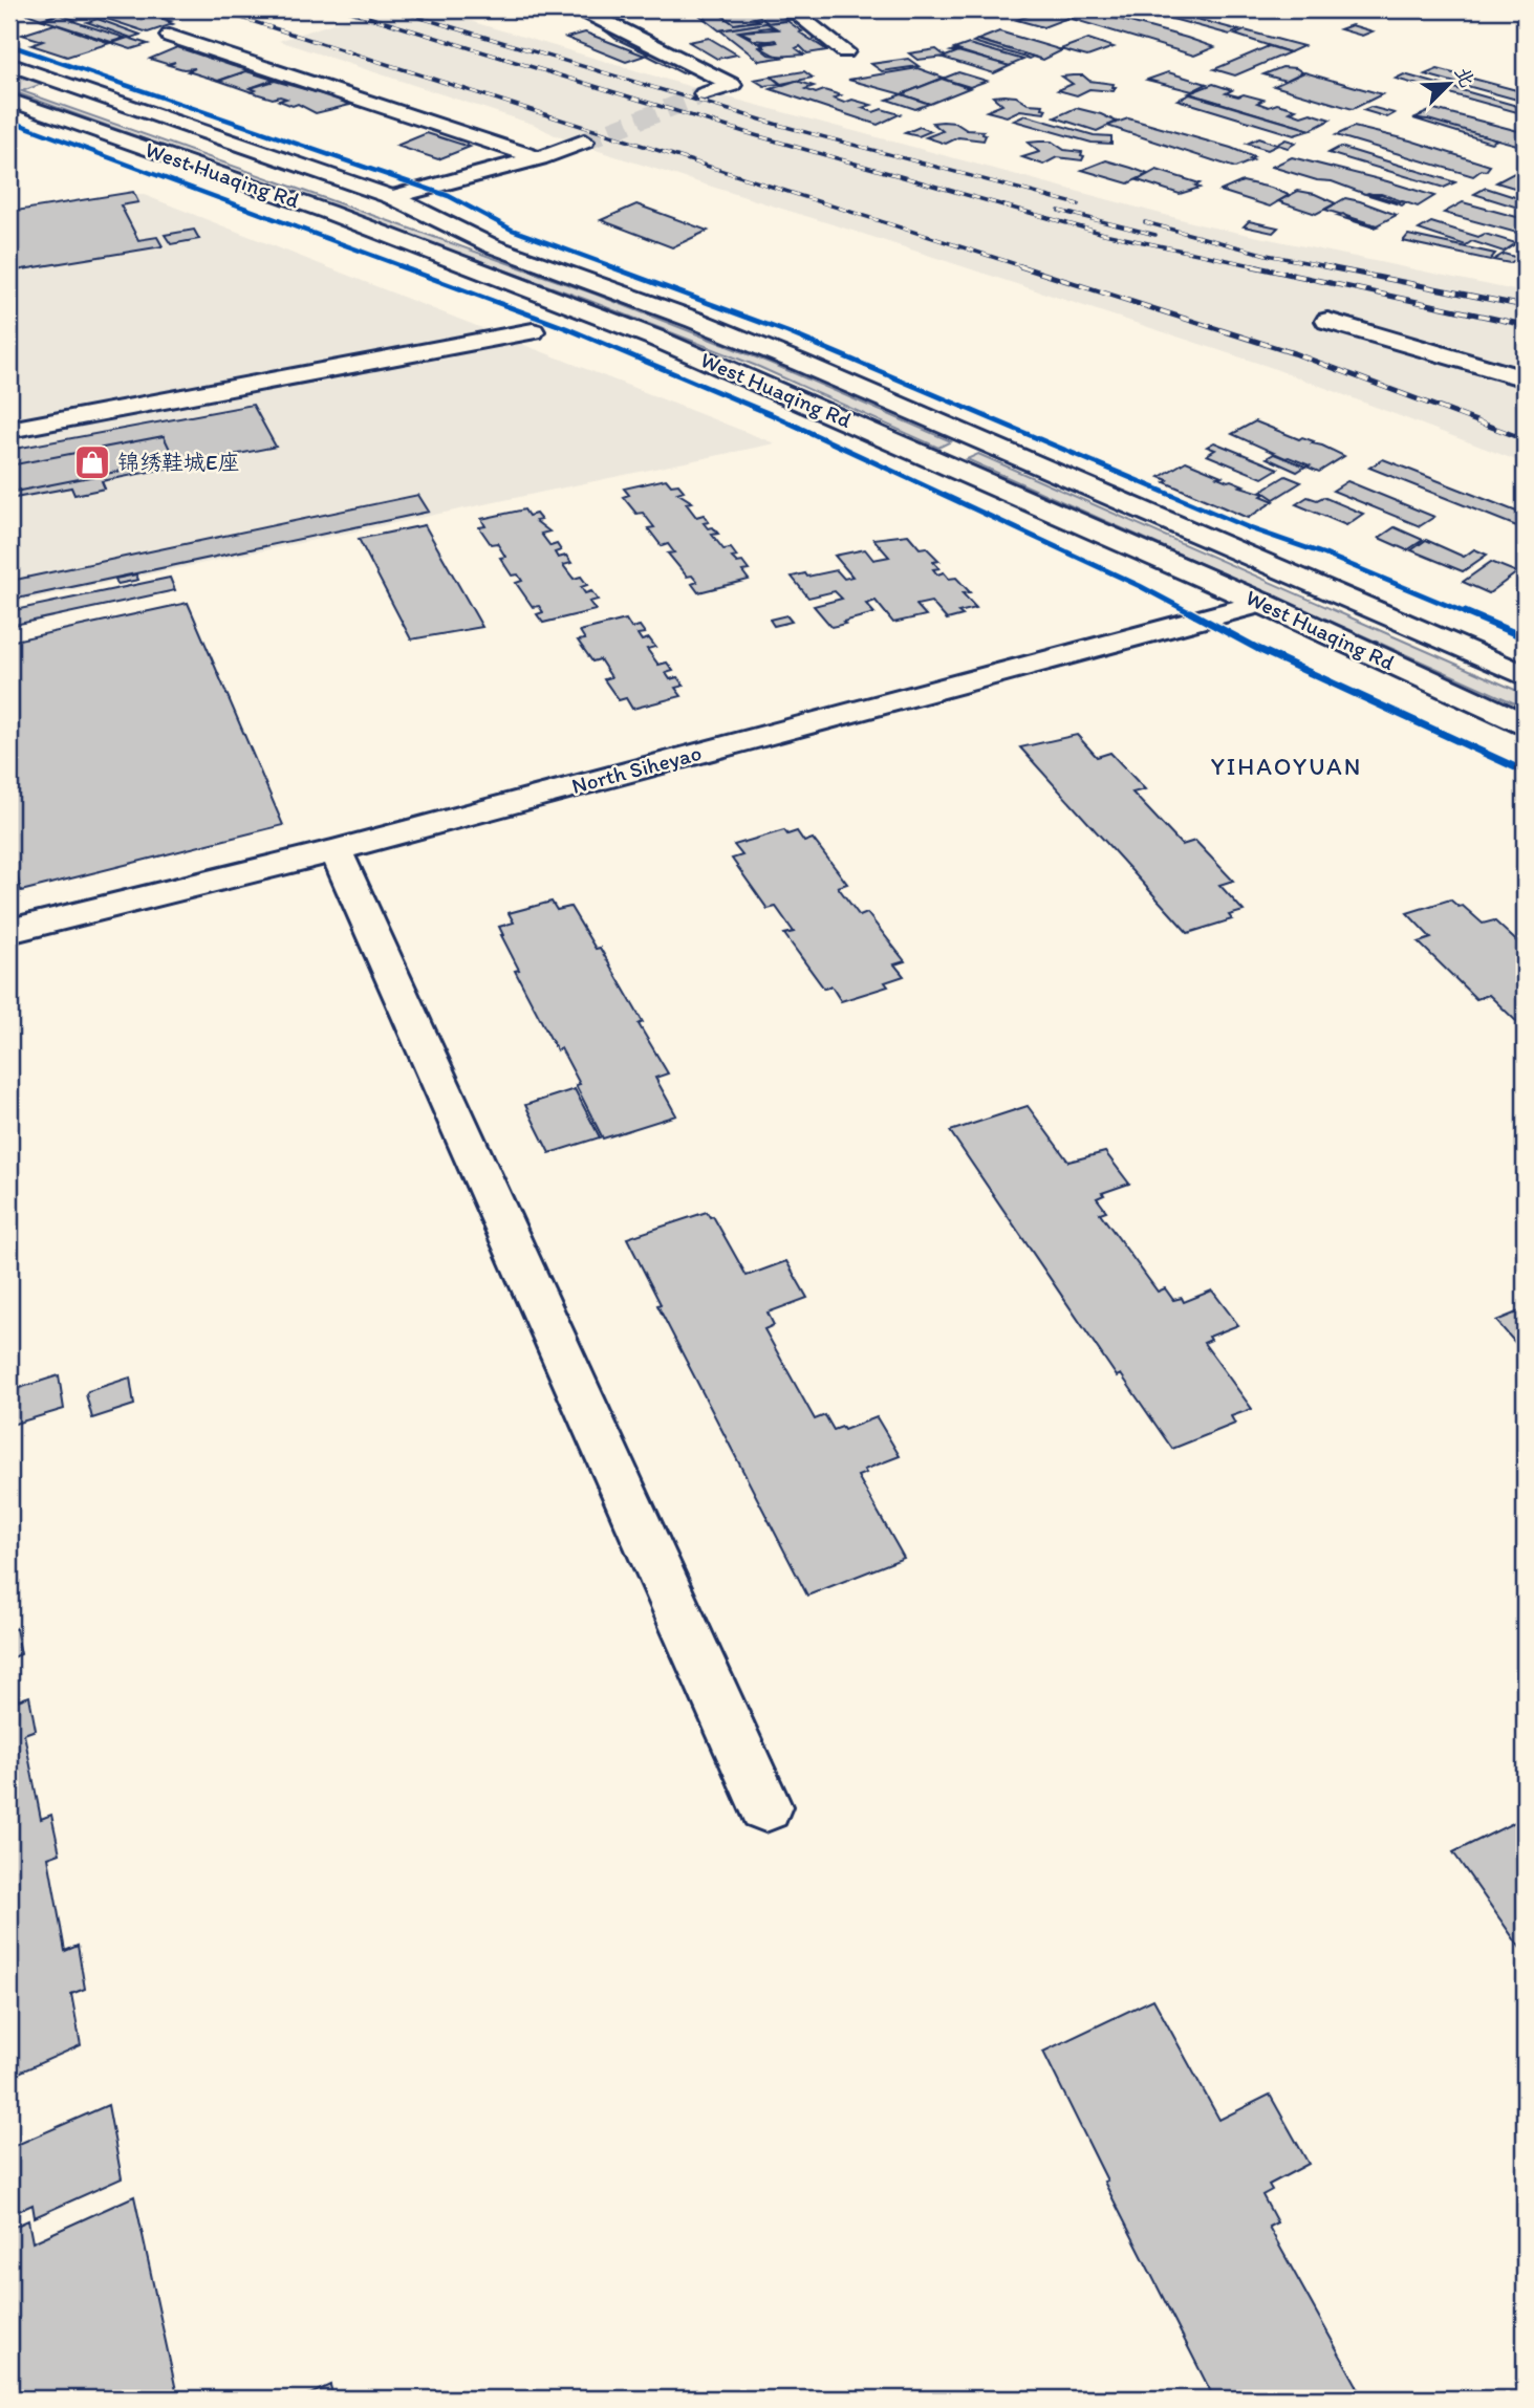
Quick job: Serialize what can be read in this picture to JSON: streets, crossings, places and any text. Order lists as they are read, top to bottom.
{
  "streets": {
    "main road": ["West Huaqing Rd", "North Siheyao"]
  },
  "crossings": [
    ["West Huaqing Rd", "North Siheyao"]
  ],
  "districts": ["YIHAOYUAN"],
  "places": {
    "shop": ["锦绣鞋城E座"]
  },
  "north": "top right"
}
